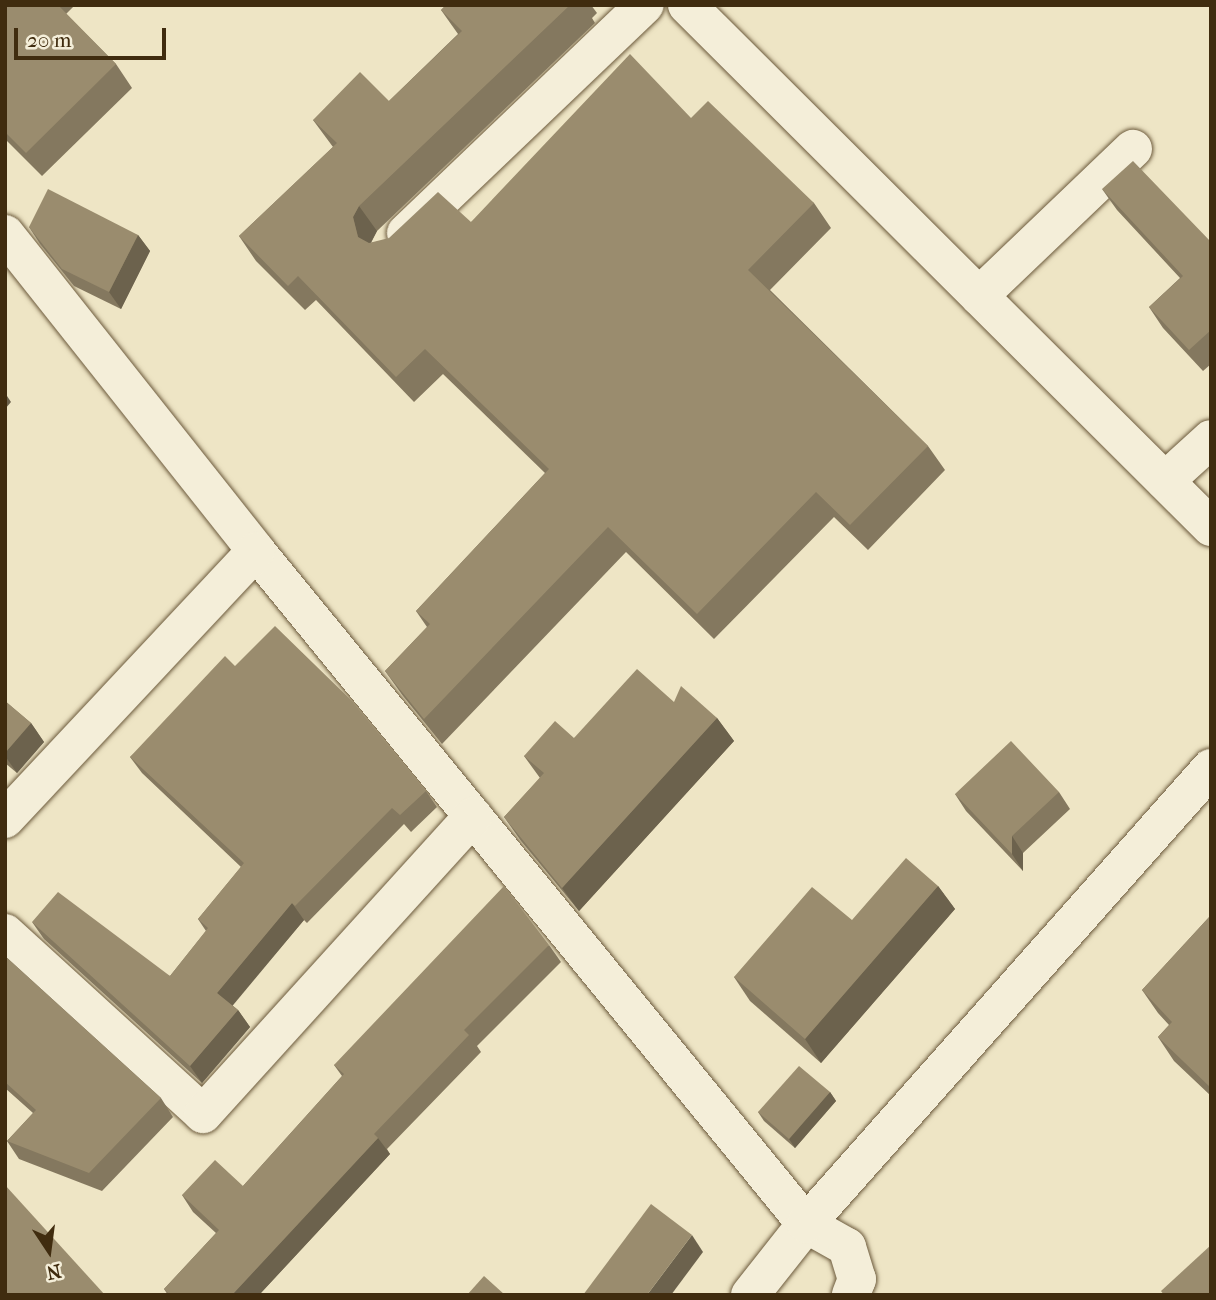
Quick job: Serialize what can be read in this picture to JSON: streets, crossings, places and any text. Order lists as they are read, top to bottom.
{
  "scale_bar": "20 m",
  "north": "bottom"
}
